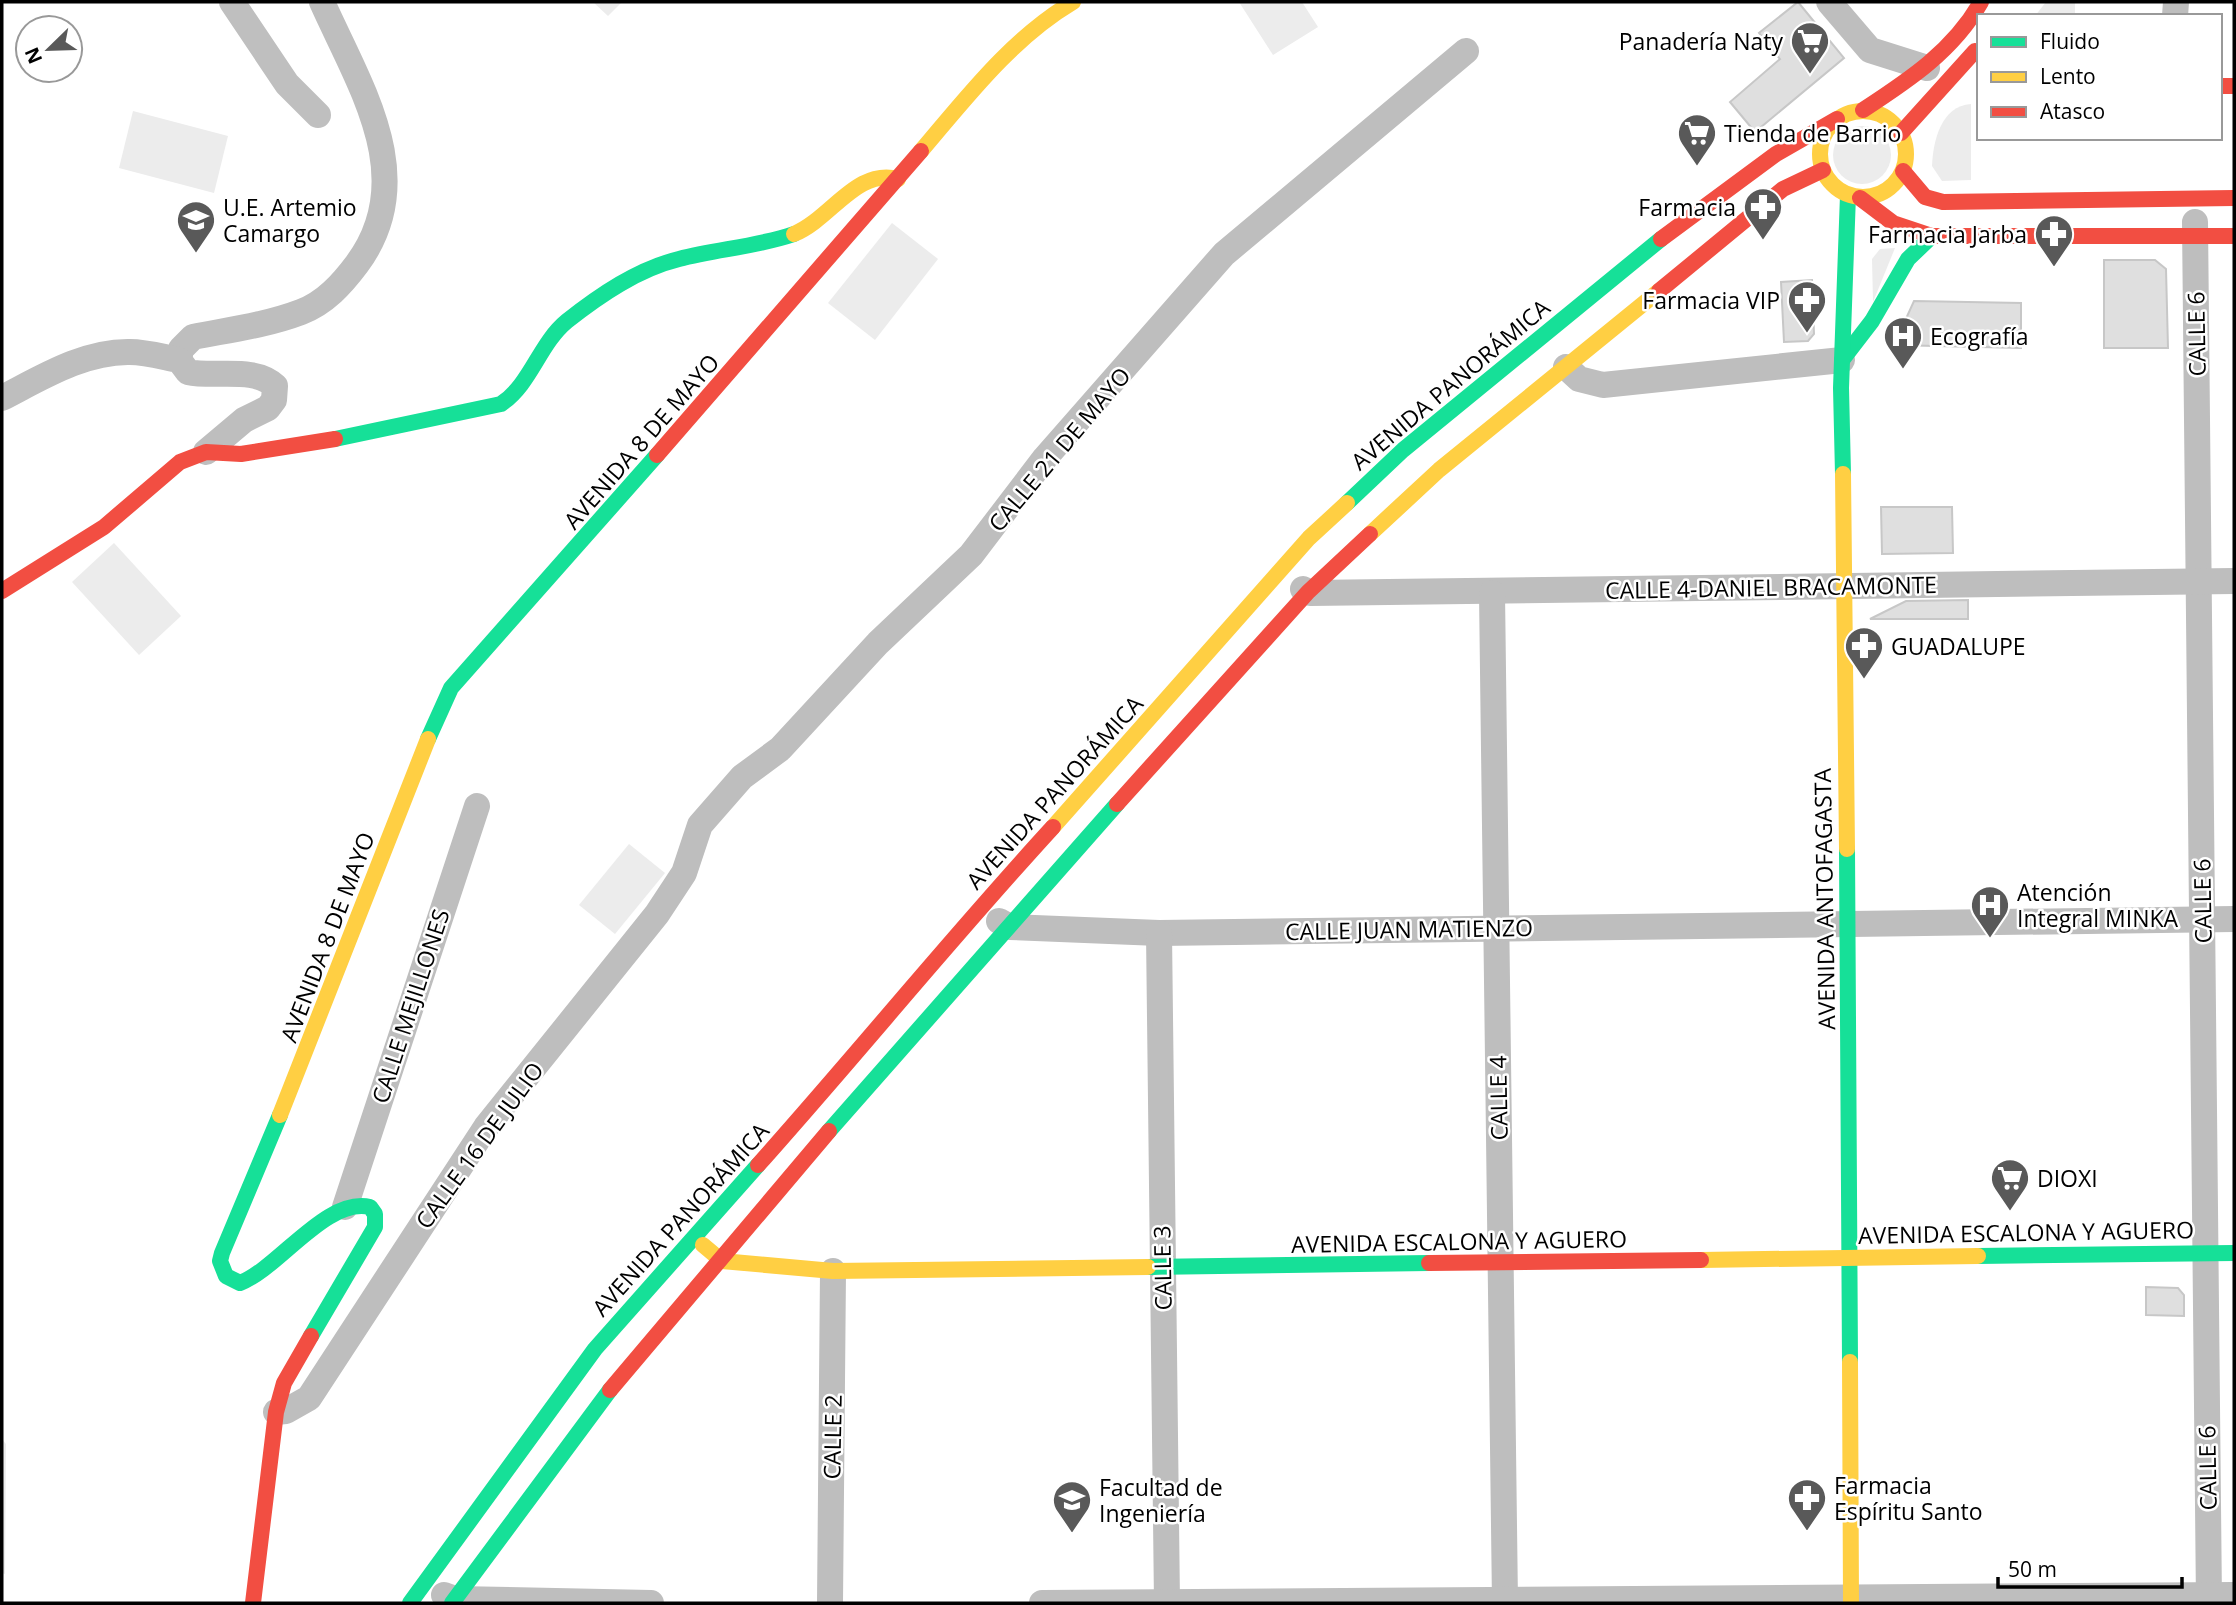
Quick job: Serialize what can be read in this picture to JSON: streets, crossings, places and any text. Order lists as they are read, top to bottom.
{
  "streets": {
    "street": [
      "CALLE 6",
      "AVENIDA PANORÁMICA",
      "AVENIDA 8 DE MAYO",
      "CALLE 21 DE MAYO",
      "CALLE 4-DANIEL BRACAMONTE",
      "AVENIDA ANTOFAGASTA",
      "CALLE JUAN MATIENZO",
      "CALLE MEJILLONES",
      "CALLE 4",
      "CALLE 16 DE JULIO",
      "AVENIDA ESCALONA Y AGUERO",
      "CALLE 3",
      "CALLE 2"
    ]
  },
  "crossings": [
    ["CALLE 6", "CALLE 4-DANIEL BRACAMONTE"],
    ["CALLE 6", "CALLE JUAN MATIENZO"],
    ["CALLE 6", "AVENIDA ESCALONA Y AGUERO"],
    ["AVENIDA PANORÁMICA", "CALLE 4-DANIEL BRACAMONTE"],
    ["AVENIDA PANORÁMICA", "AVENIDA ANTOFAGASTA"],
    ["AVENIDA PANORÁMICA", "CALLE JUAN MATIENZO"],
    ["AVENIDA PANORÁMICA", "AVENIDA ESCALONA Y AGUERO"],
    ["AVENIDA 8 DE MAYO", "CALLE MEJILLONES"],
    ["CALLE 21 DE MAYO", "CALLE 16 DE JULIO"],
    ["CALLE 4-DANIEL BRACAMONTE", "AVENIDA ANTOFAGASTA"],
    ["CALLE 4-DANIEL BRACAMONTE", "CALLE 4"],
    ["AVENIDA ANTOFAGASTA", "CALLE JUAN MATIENZO"],
    ["AVENIDA ANTOFAGASTA", "AVENIDA ESCALONA Y AGUERO"],
    ["CALLE JUAN MATIENZO", "CALLE 4"],
    ["CALLE JUAN MATIENZO", "CALLE 3"],
    ["CALLE 4", "AVENIDA ESCALONA Y AGUERO"],
    ["AVENIDA ESCALONA Y AGUERO", "CALLE 3"],
    ["AVENIDA ESCALONA Y AGUERO", "CALLE 2"]
  ],
  "places": {
    "supermarket": ["Panadería Naty", "Tienda de Barrio", "DIOXI"],
    "pharmacy": [
      "Farmacia",
      "Farmacia Jarba",
      "Farmacia VIP",
      "GUADALUPE",
      "Farmacia Espíritu Santo"
    ],
    "school or university": ["U.E. Artemio Camargo", "Facultad de Ingeniería"],
    "hospital": ["Ecografía", "Atención Integral MINKA"]
  },
  "legend": ["Fluido", "Lento", "Atasco"],
  "scale_bar": "50 m",
  "north": "bottom left"
}
